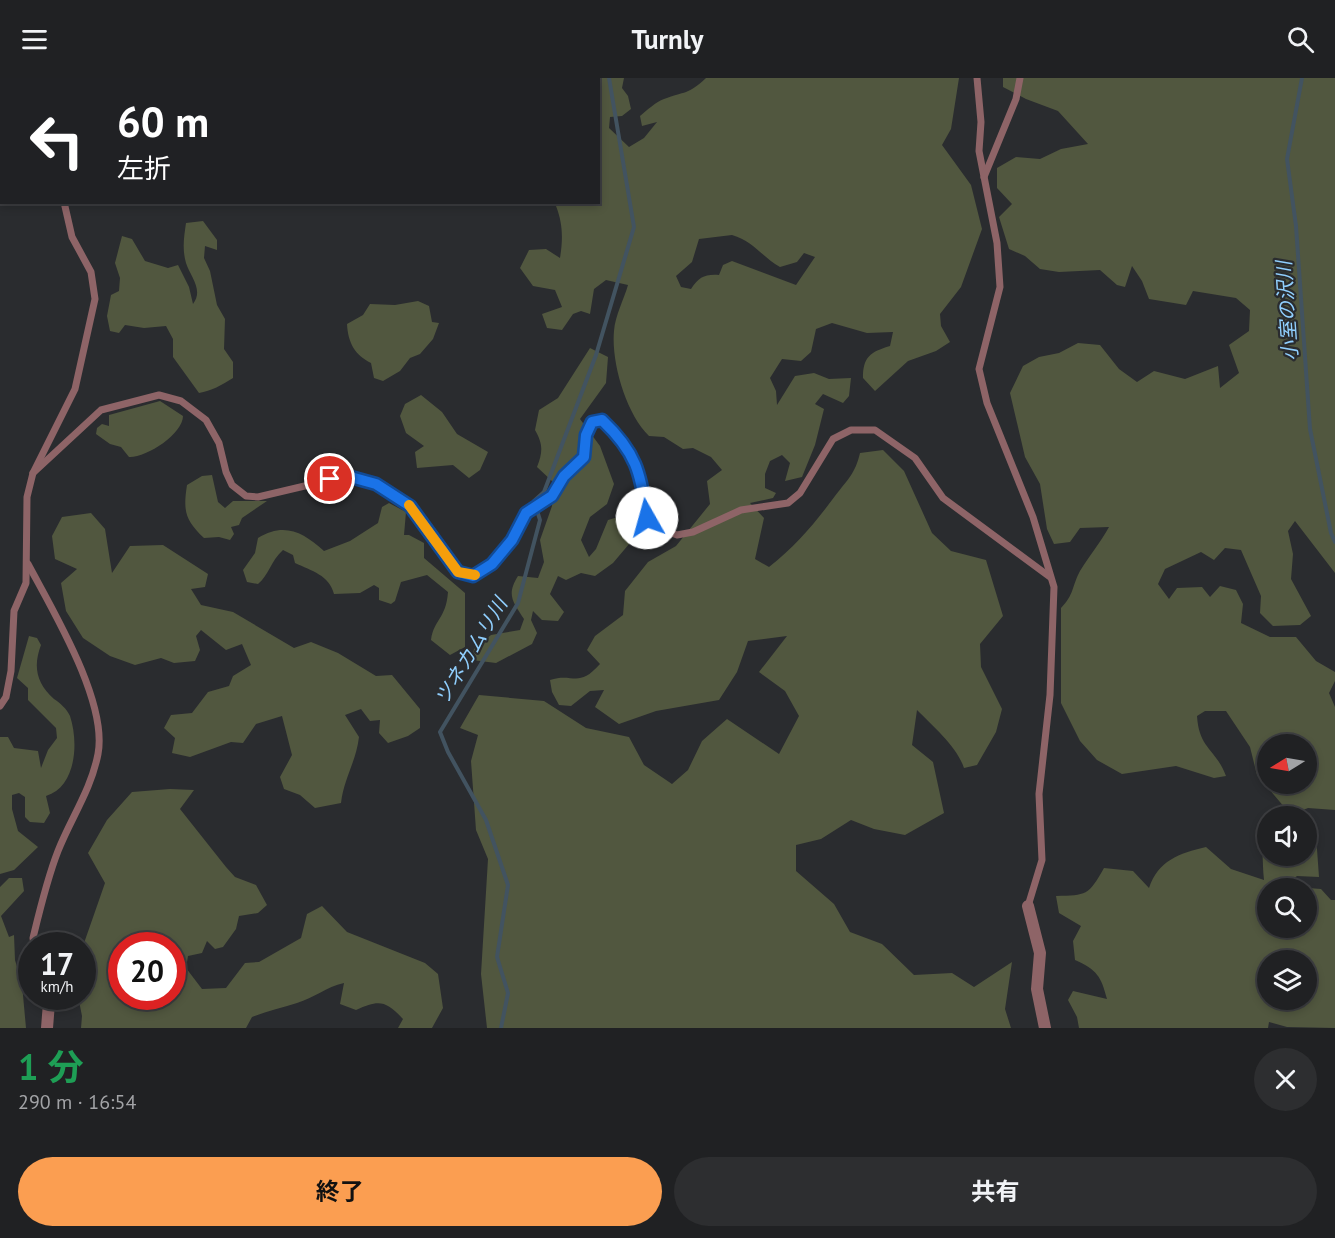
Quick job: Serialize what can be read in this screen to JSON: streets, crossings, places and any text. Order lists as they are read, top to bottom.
{
  "water": ["小室の沢川", "ツネカムリ川"],
  "north": "left",
  "page": {
    "header": "Turnly",
    "turn": ["60 m", "左折"],
    "speed": "17 km/h",
    "limit": "20",
    "heading": ["1 分", "290 m · 16:54"],
    "buttons": ["終了", "共有"]
  }
}
